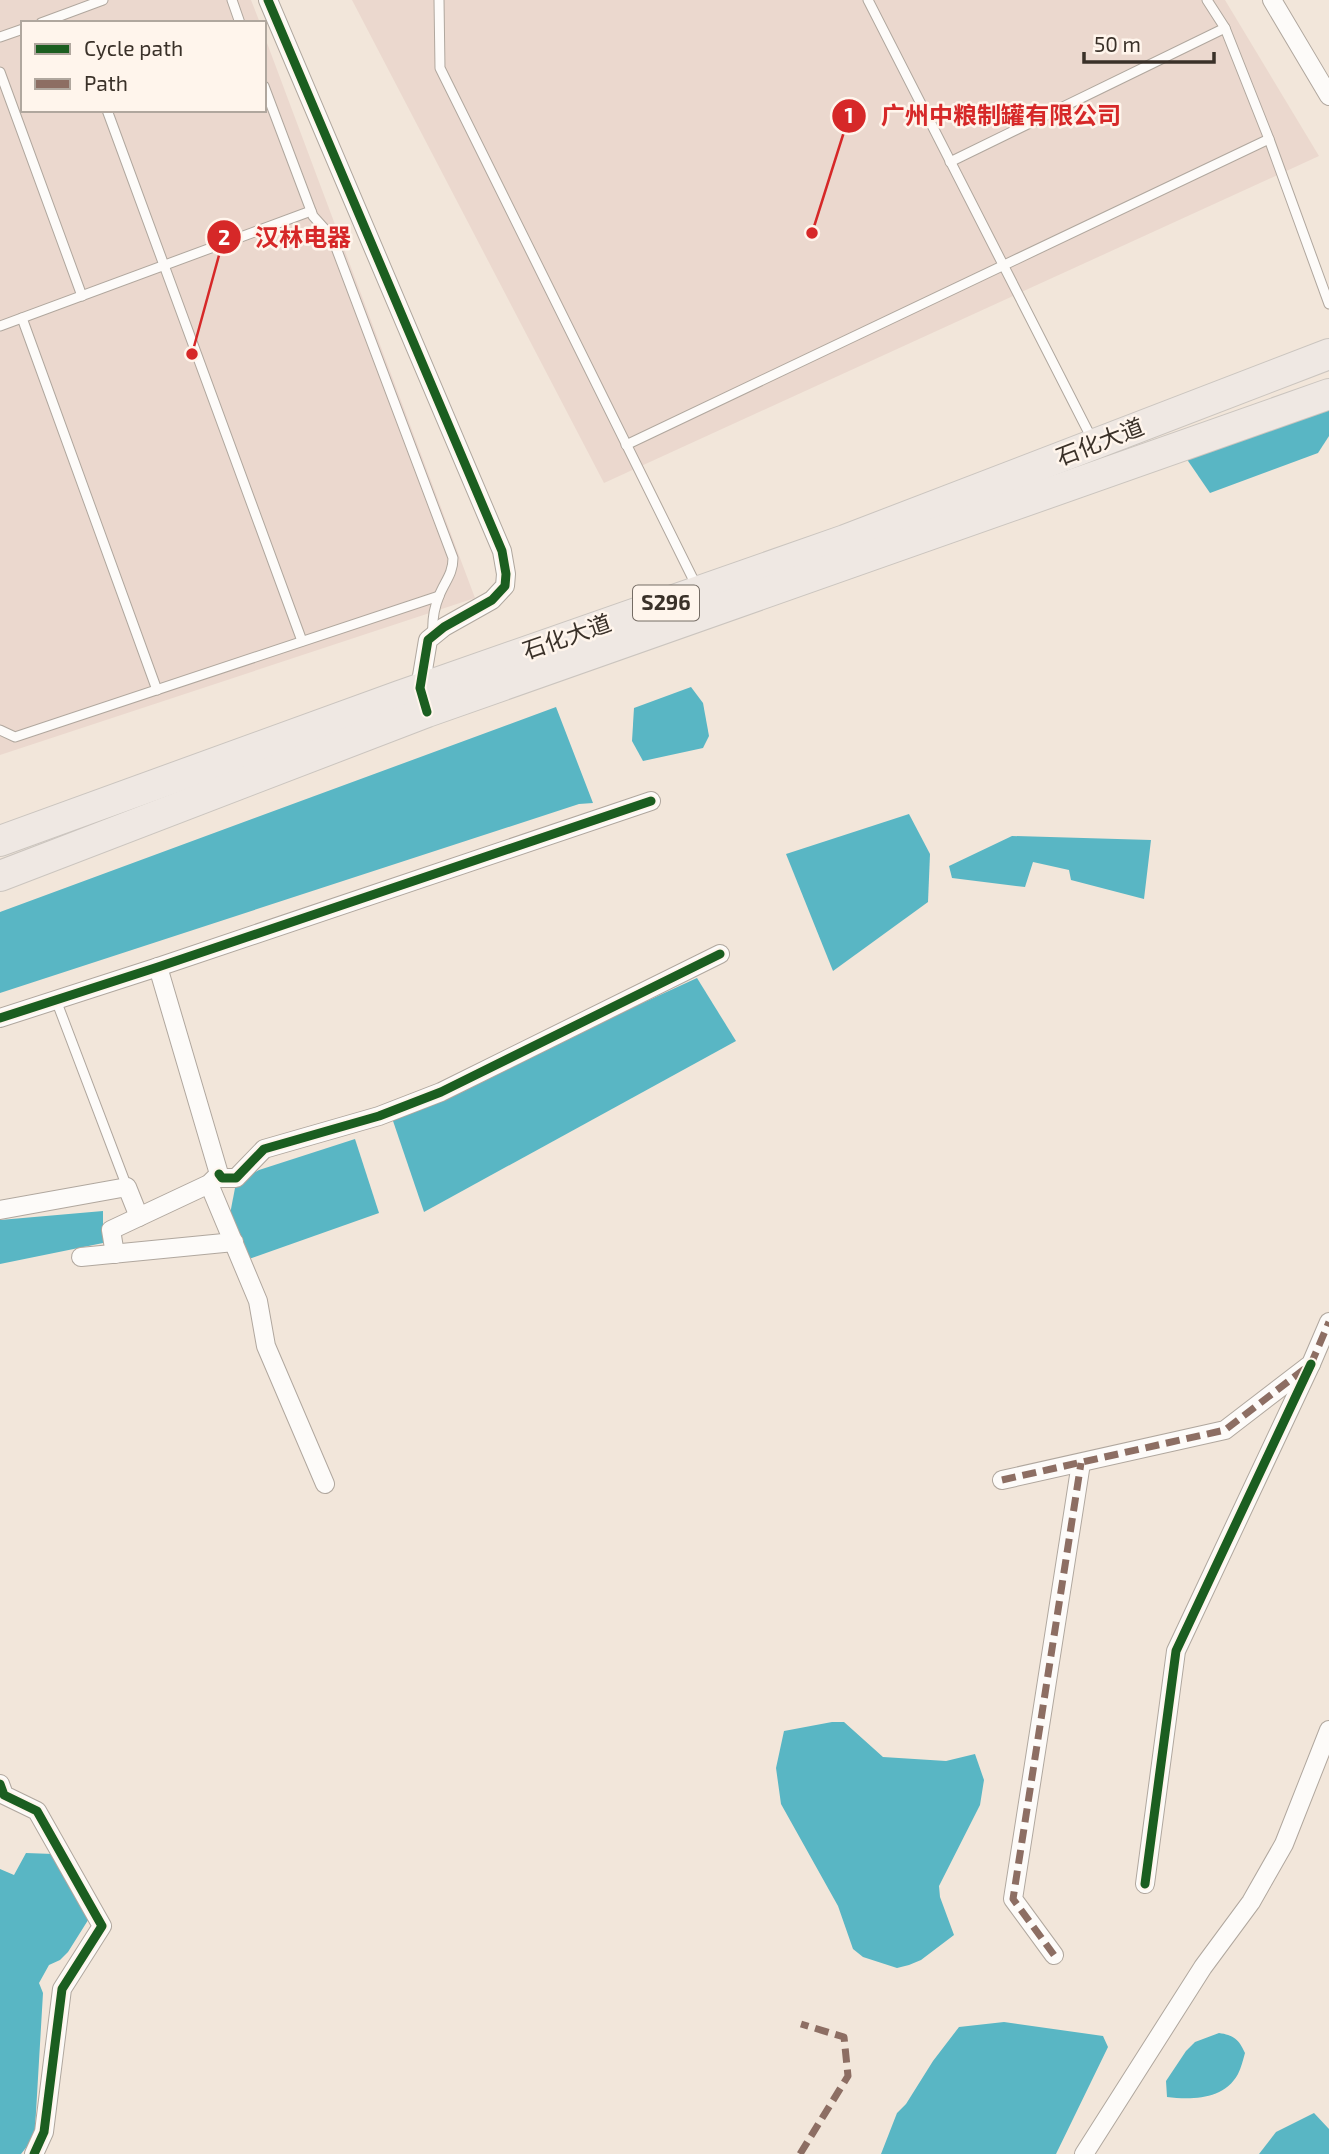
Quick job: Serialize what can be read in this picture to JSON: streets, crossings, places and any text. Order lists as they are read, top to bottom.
{
  "streets": {
    "main road": ["石化大道", "S296"]
  },
  "places": ["广州中粮制罐有限公司", "汉林电器"],
  "legend": ["Cycle path", "Path"],
  "scale_bar": "50 m"
}
